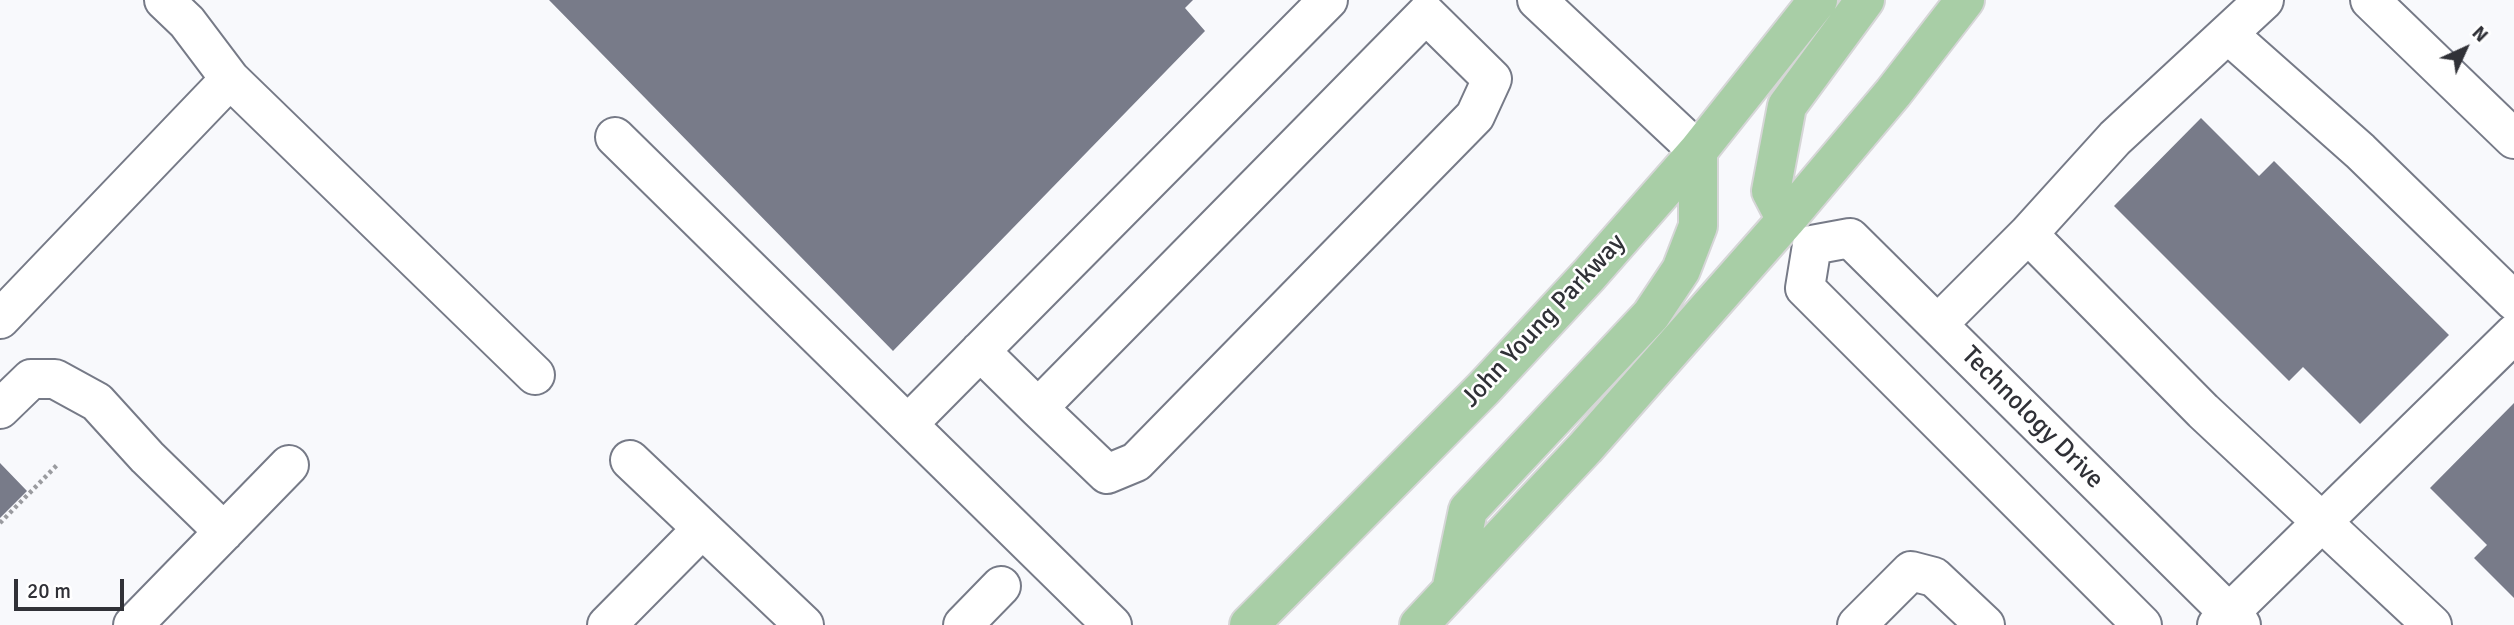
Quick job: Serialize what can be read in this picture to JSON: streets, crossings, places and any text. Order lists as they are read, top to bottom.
{
  "streets": {
    "main road": ["John Young Parkway"],
    "street": ["Technology Drive"]
  },
  "scale_bar": "20 m",
  "north": "top right"
}
